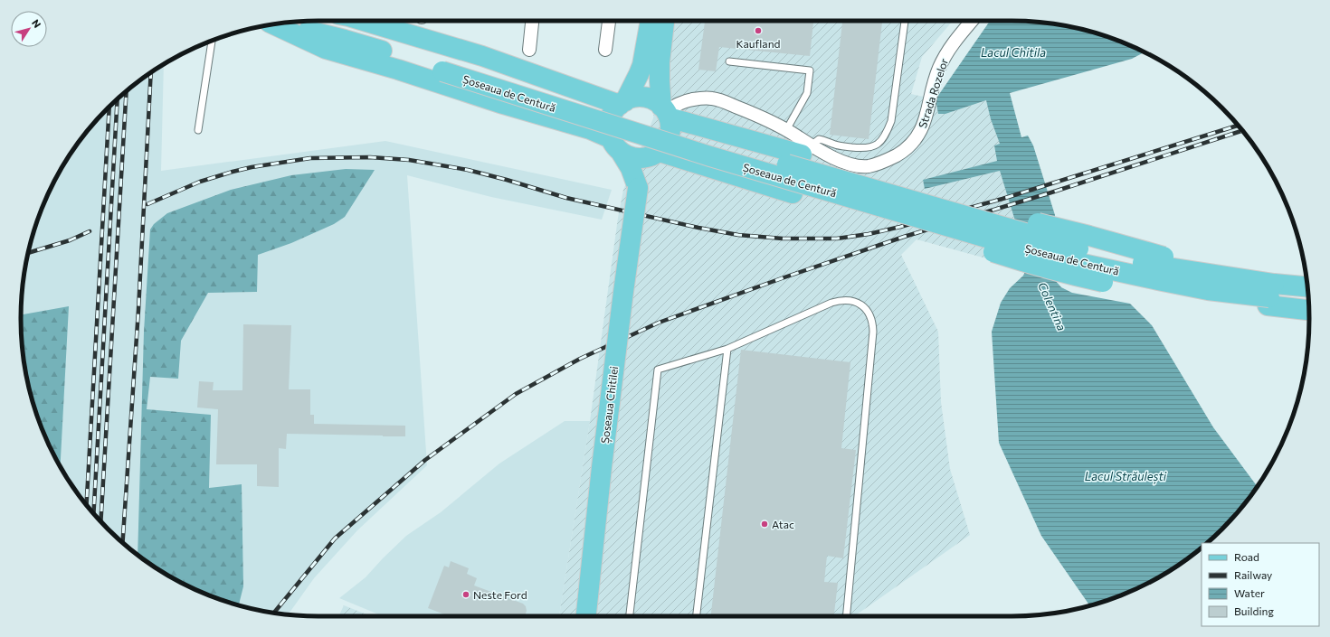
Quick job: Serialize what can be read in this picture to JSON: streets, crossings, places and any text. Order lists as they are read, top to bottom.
{
  "streets": {
    "main road": ["Șoseaua de Centură", "Șoseaua Chitilei"],
    "street": ["Strada Rozelor"]
  },
  "crossings": [
    ["Strada Rozelor", "Șoseaua Chitilei"]
  ],
  "water": ["Lacul Chitila", "Colentina", "Lacul Străulești"],
  "places": ["Kaufland", "Atac", "Neste Ford"],
  "legend": [
    "Road",
    "Railway",
    "Water",
    "Building"
  ],
  "north": "top right"
}
